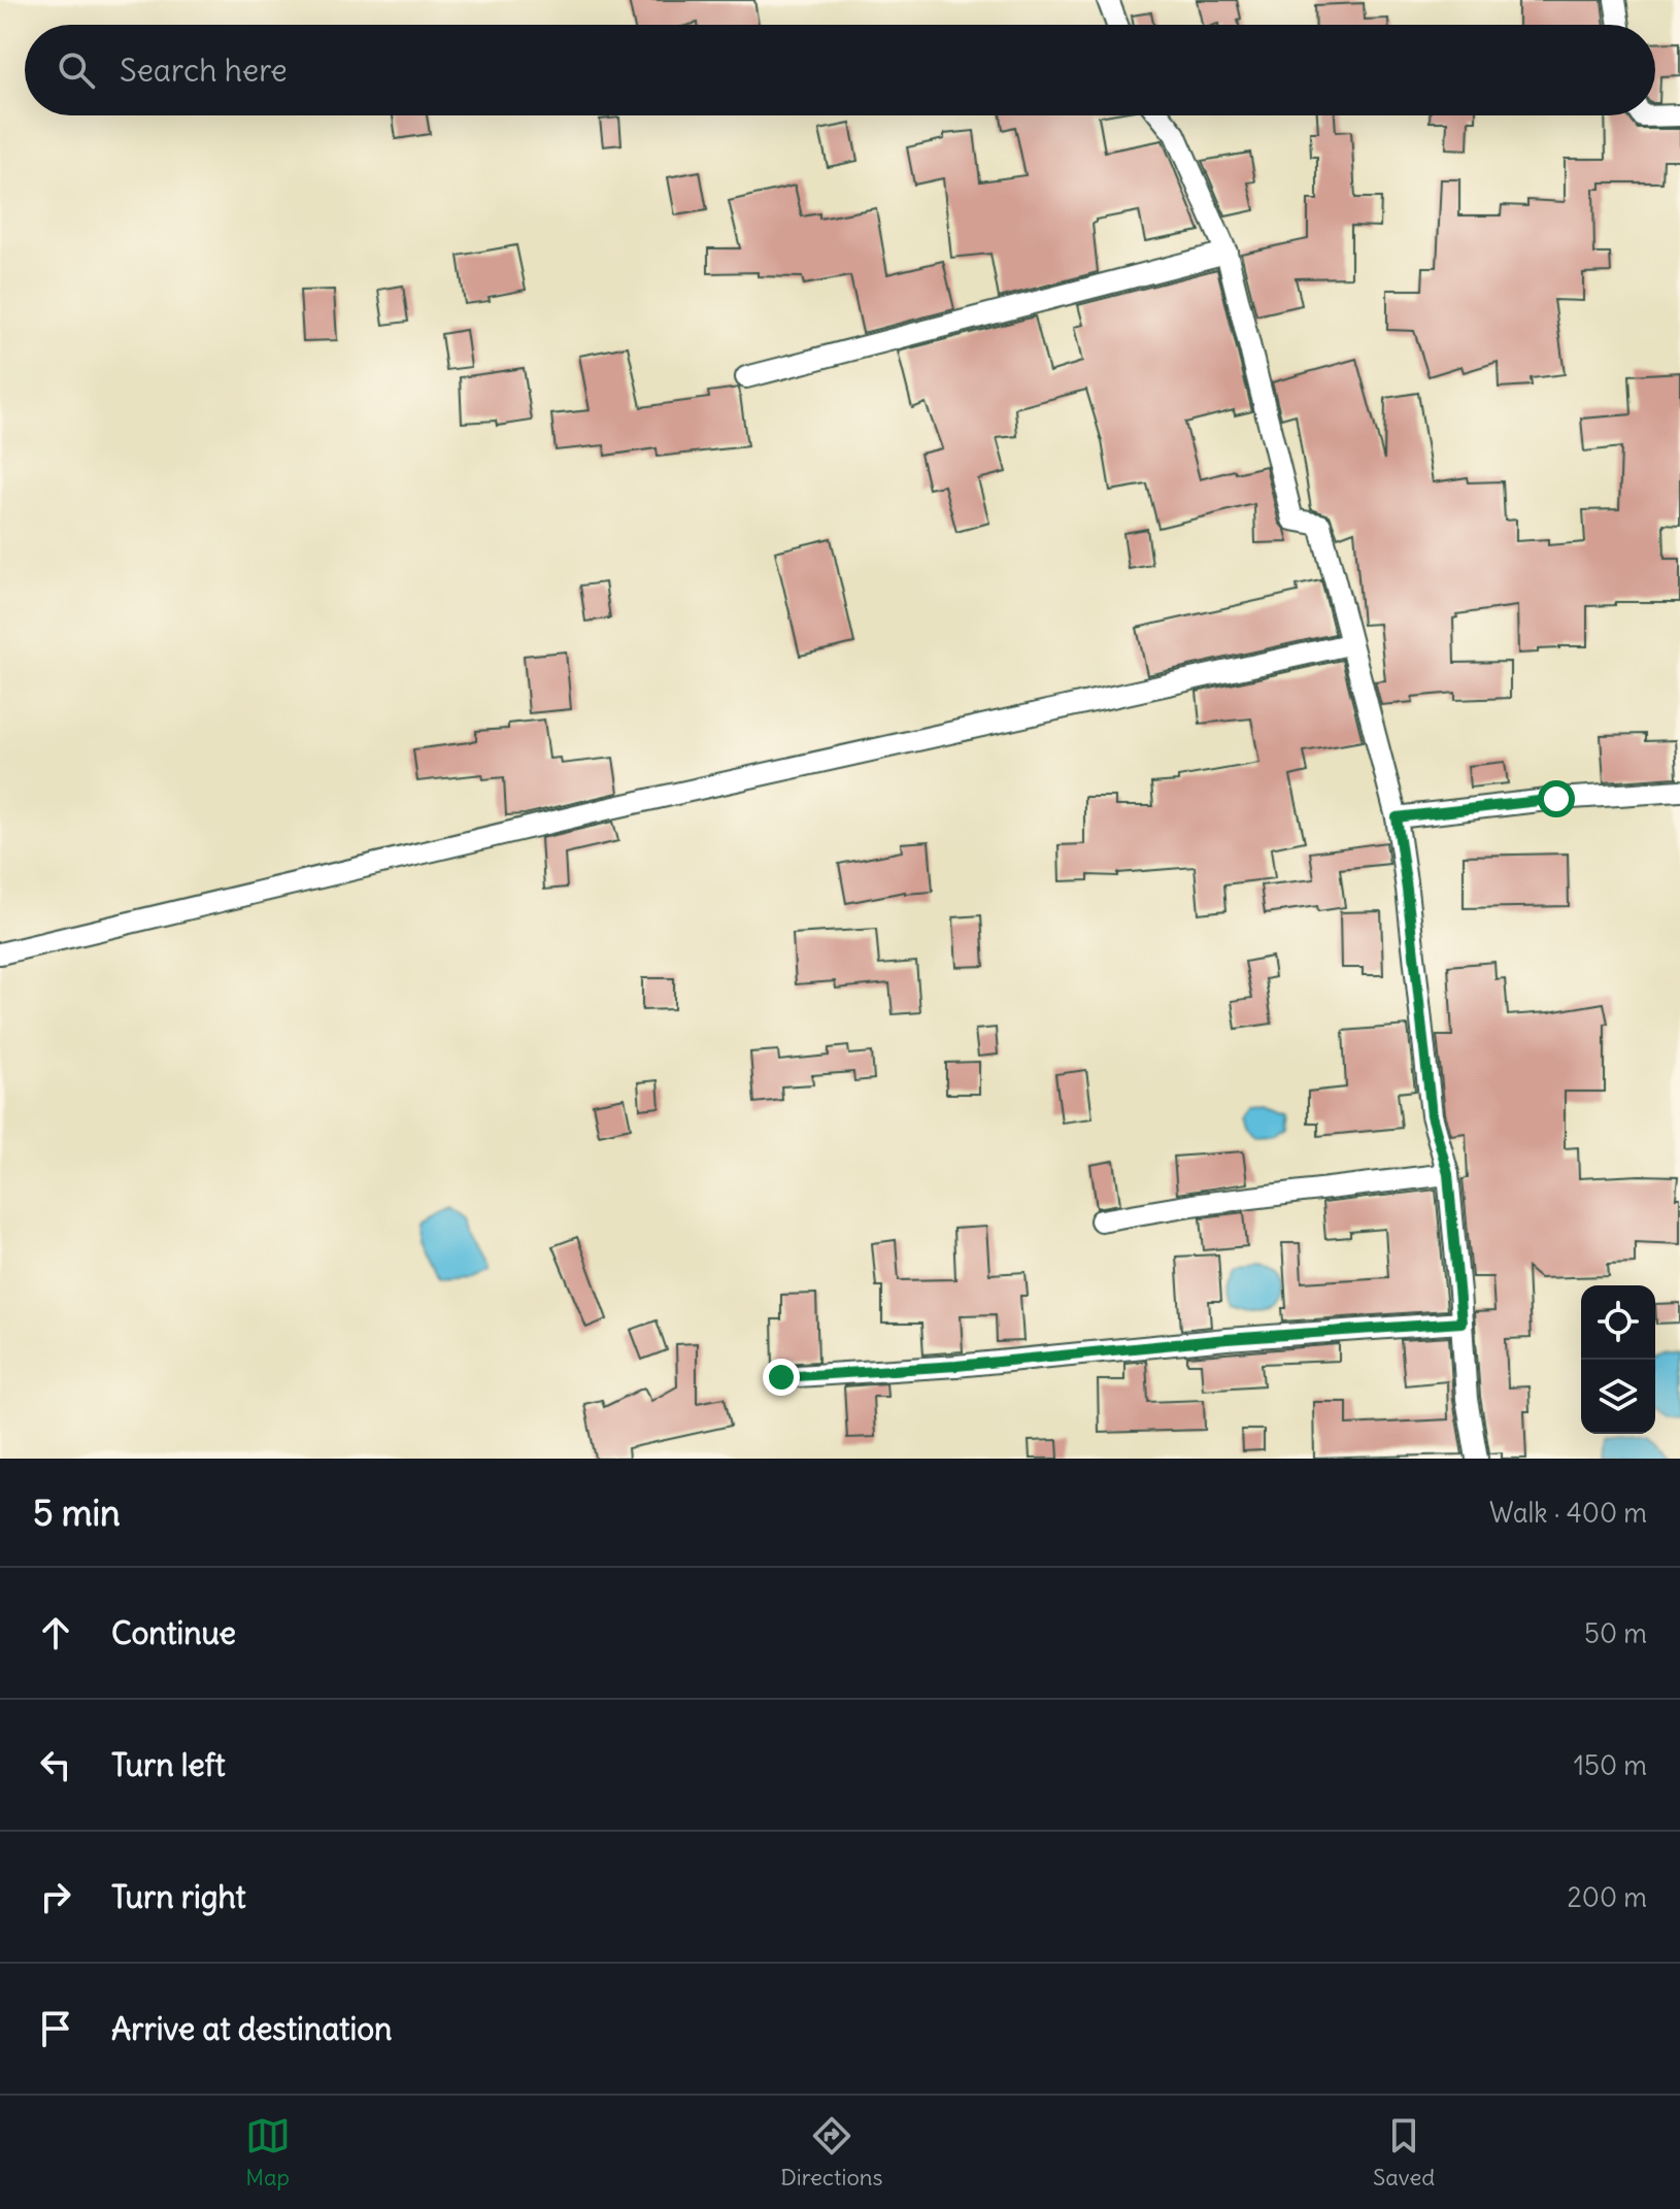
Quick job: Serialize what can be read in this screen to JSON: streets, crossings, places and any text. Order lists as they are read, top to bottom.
{
  "page": {
    "search": "Search here",
    "heading": ["5 min", "Walk · 400 m"],
    "list": [
      ["Continue", "50 m"],
      ["Turn left", "150 m"],
      ["Turn right", "200 m"],
      "Arrive at destination"
    ],
    "nav": ["Map", "Directions", "Saved"]
  }
}
